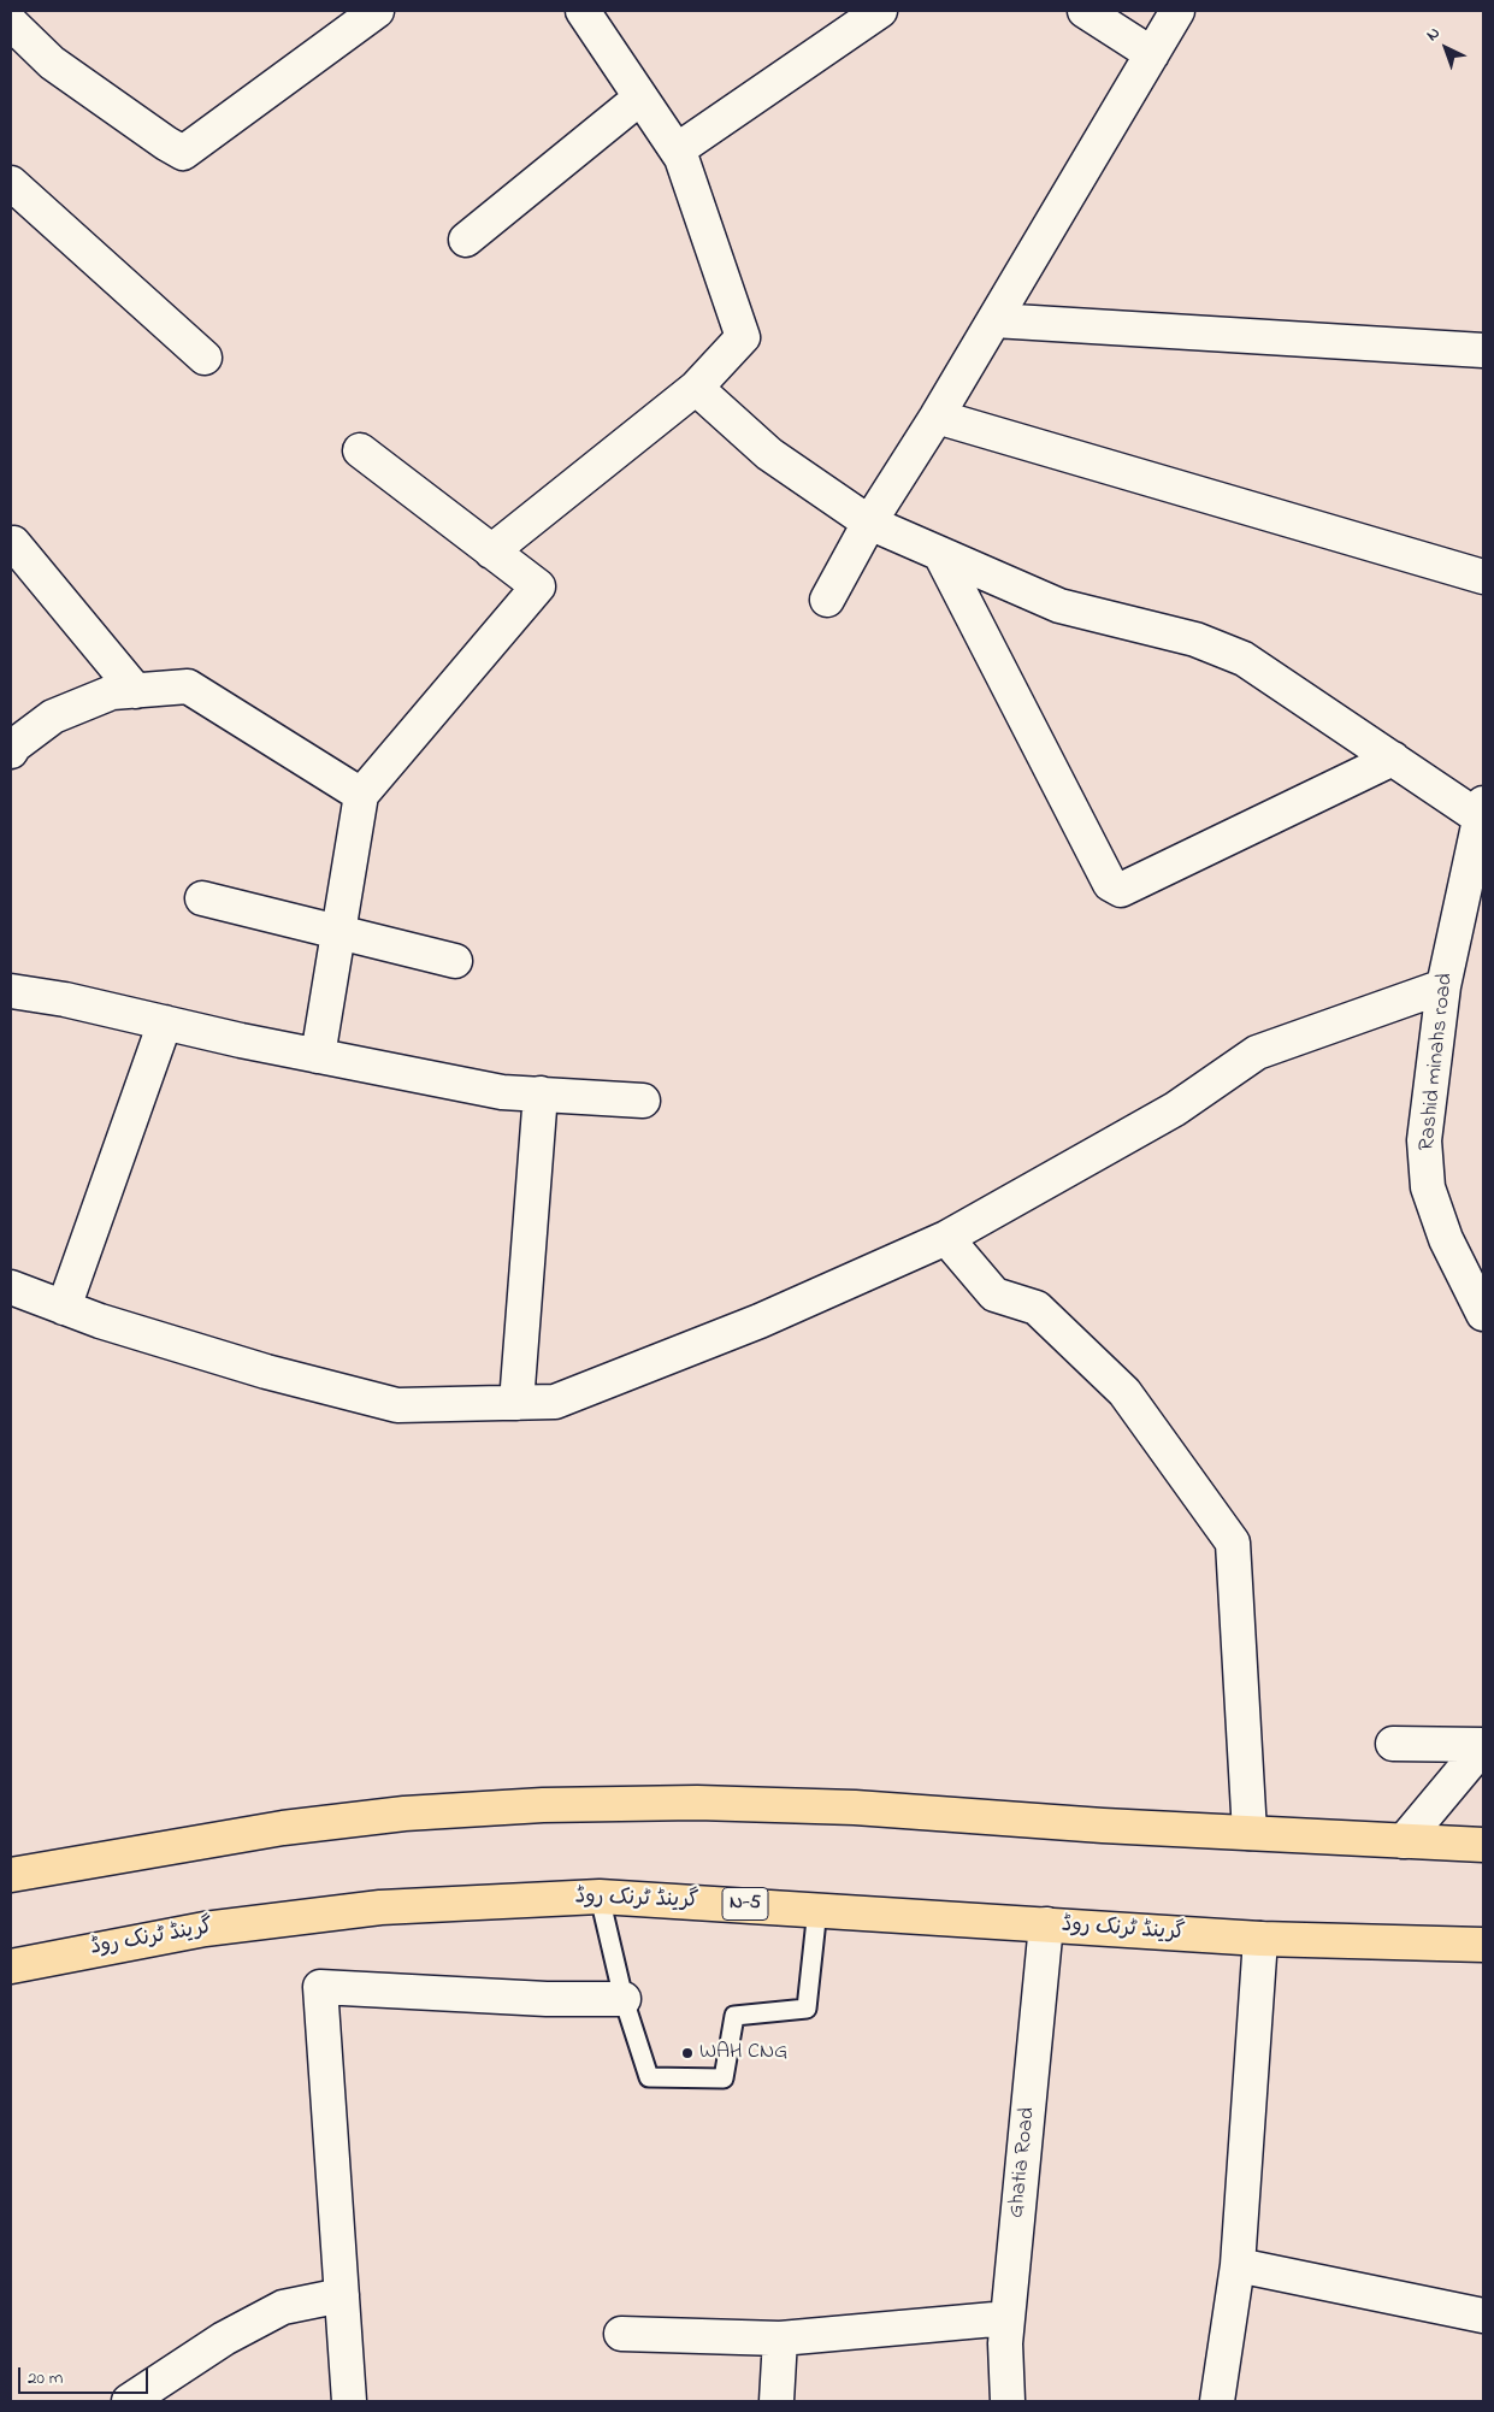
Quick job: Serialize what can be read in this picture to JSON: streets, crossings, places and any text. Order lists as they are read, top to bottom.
{
  "streets": {
    "highway": ["گرینڈ ٹرنک روڈ", "N-5"],
    "street": ["Rashid minahs road", "Ghatia Road"]
  },
  "crossings": [
    ["گرینڈ ٹرنک روڈ", "Ghatia Road"]
  ],
  "places": ["WAH CNG"],
  "scale_bar": "20 m",
  "north": "top left"
}
